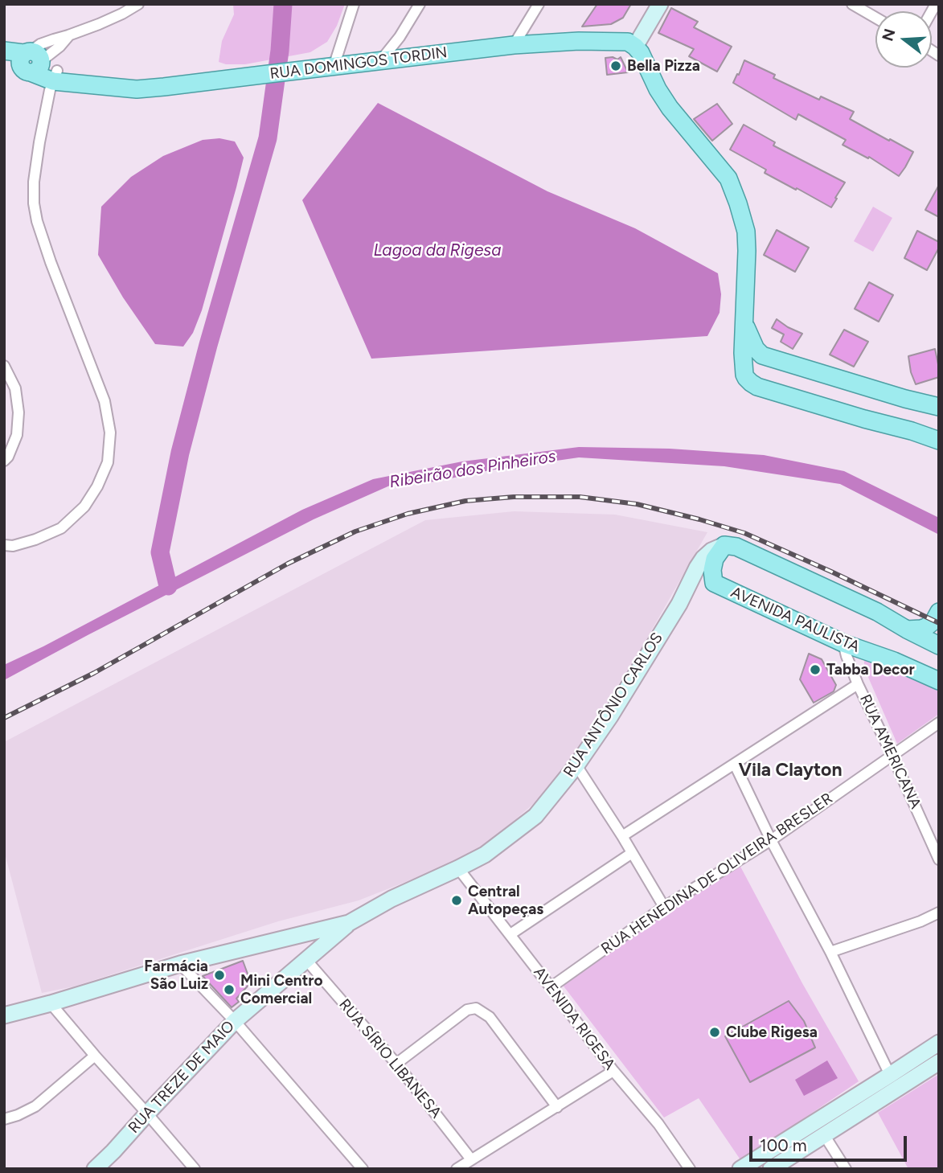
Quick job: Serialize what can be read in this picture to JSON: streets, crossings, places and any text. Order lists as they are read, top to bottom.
{
  "streets": {
    "main road": [
      "RUA DOMINGOS TORDIN",
      "AVENIDA PAULISTA",
      "RUA ANTÔNIO CARLOS",
      "RUA TREZE DE MAIO"
    ],
    "street": [
      "RUA AMERICANA",
      "RUA HENEDINA DE OLIVEIRA BRESLER",
      "AVENIDA RIGESA",
      "RUA SÍRIO LIBANESA"
    ]
  },
  "crossings": [
    ["AVENIDA PAULISTA", "RUA AMERICANA"],
    ["RUA ANTÔNIO CARLOS", "AVENIDA RIGESA"],
    ["RUA ANTÔNIO CARLOS", "RUA TREZE DE MAIO"],
    ["RUA AMERICANA", "RUA HENEDINA DE OLIVEIRA BRESLER"],
    ["RUA HENEDINA DE OLIVEIRA BRESLER", "AVENIDA RIGESA"],
    ["RUA SÍRIO LIBANESA", "RUA TREZE DE MAIO"]
  ],
  "districts": ["Vila Clayton"],
  "water": ["Lagoa da Rigesa", "Ribeirão dos Pinheiros"],
  "places": [
    "Bella Pizza",
    "Tabba Decor",
    "Central Autopeças",
    "Farmácia São Luiz",
    "Mini Centro Comercial",
    "Clube Rigesa"
  ],
  "scale_bar": "100 m",
  "north": "left"
}
